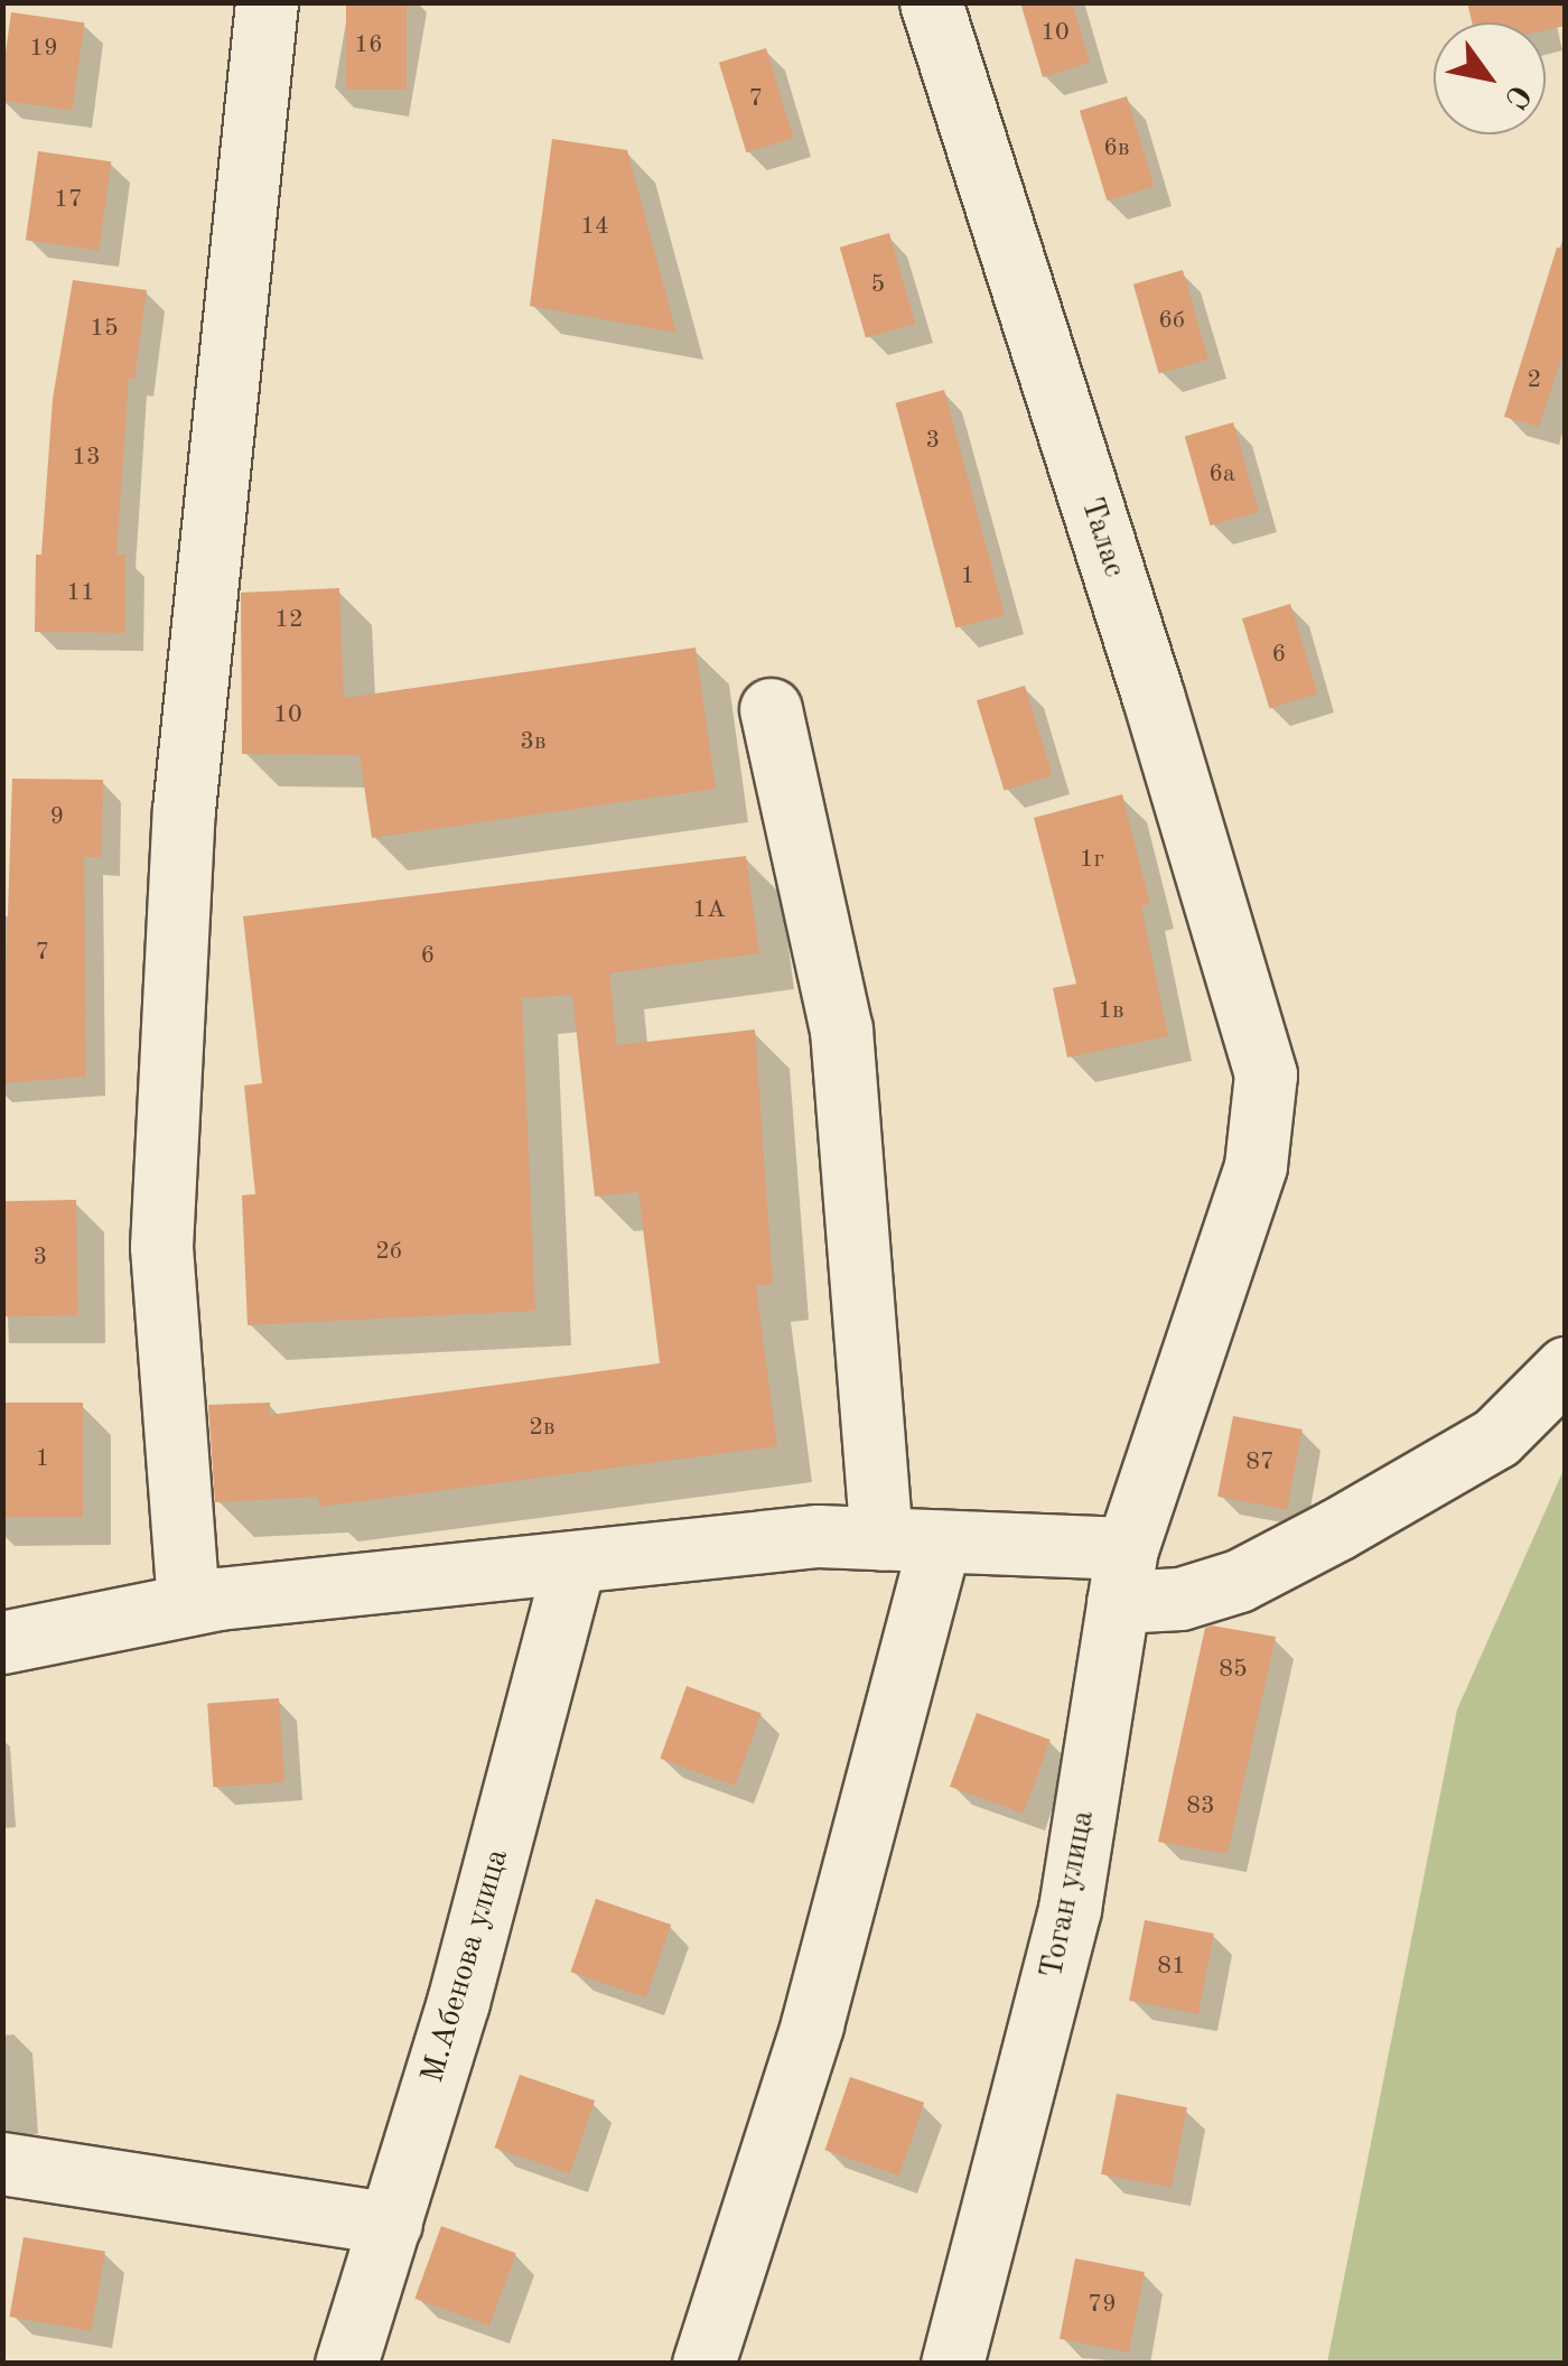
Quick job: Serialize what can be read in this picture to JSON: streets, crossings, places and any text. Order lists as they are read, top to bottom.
{
  "streets": {
    "street": ["Талас", "Тоган улица", "М.Абенова улица"]
  },
  "crossings": [
    ["Талас", "Тоган улица"]
  ],
  "house_numbers": [
    "10",
    "16",
    "19",
    "7",
    "6в",
    "17",
    "14",
    "5",
    "6б",
    "15",
    "2",
    "3",
    "13",
    "6а",
    "1",
    "11",
    "12",
    "6",
    "10",
    "3в",
    "9",
    "1г",
    "1А",
    "7",
    "6",
    "1в",
    "2б",
    "3",
    "2в",
    "1",
    "87",
    "85",
    "83",
    "81",
    "79"
  ],
  "north": "bottom right"
}
